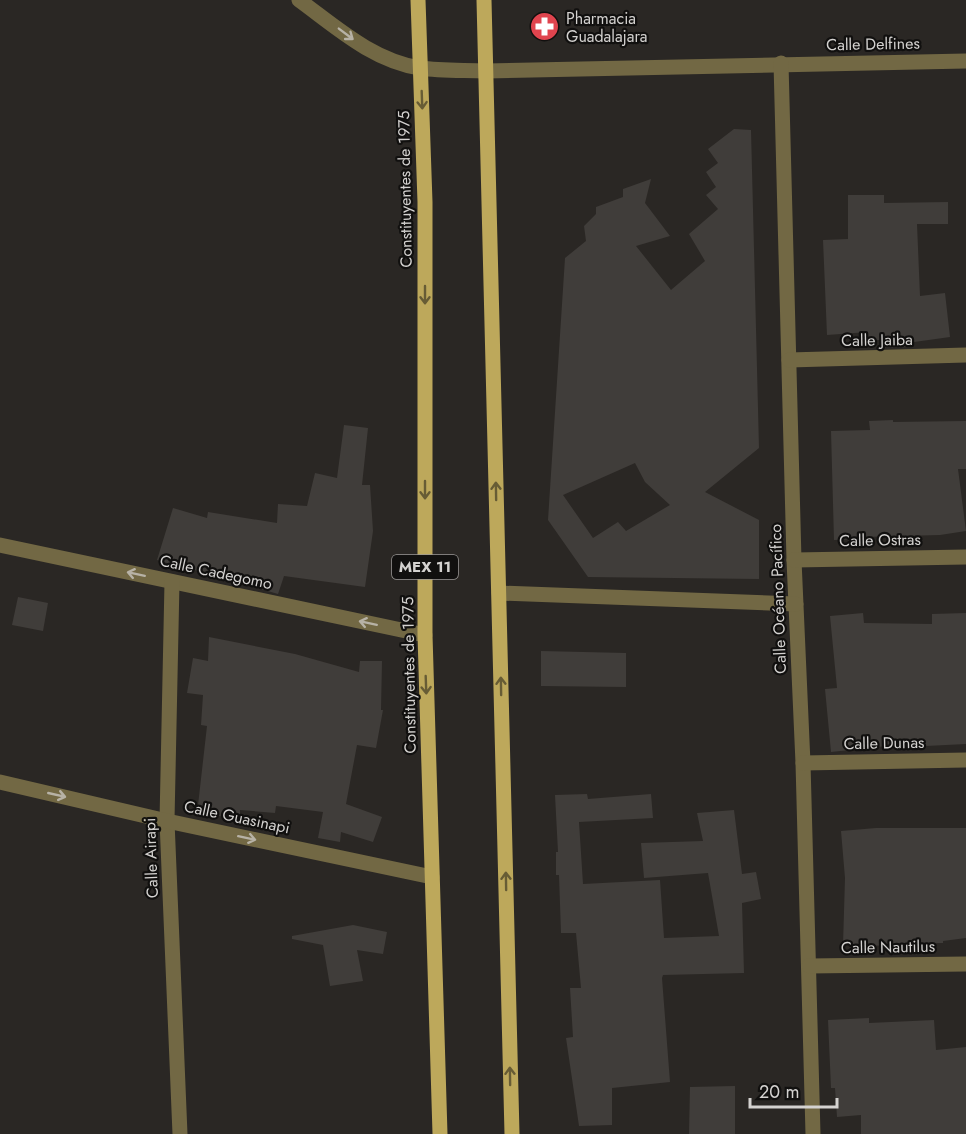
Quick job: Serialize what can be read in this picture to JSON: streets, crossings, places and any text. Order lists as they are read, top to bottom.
{
  "streets": {
    "main road": ["Constituyentes de 1975", "MEX 11"],
    "street": [
      "Calle Delfines",
      "Calle Jaiba",
      "Calle Ostras",
      "Calle Cadegomo",
      "Calle Océano Pacífico",
      "Calle Dunas",
      "Calle Guasinapi",
      "Calle Airapi",
      "Calle Nautilus"
    ]
  },
  "crossings": [
    ["Calle Delfines", "Constituyentes de 1975"],
    ["Calle Delfines", "Calle Océano Pacífico"],
    ["Constituyentes de 1975", "Calle Cadegomo"],
    ["Constituyentes de 1975", "Calle Guasinapi"],
    ["Calle Jaiba", "Calle Océano Pacífico"],
    ["Calle Ostras", "Calle Océano Pacífico"],
    ["Calle Cadegomo", "Calle Airapi"],
    ["Calle Océano Pacífico", "Calle Dunas"],
    ["Calle Océano Pacífico", "Calle Nautilus"],
    ["Calle Guasinapi", "Calle Airapi"]
  ],
  "one_way": ["Calle Cadegomo", "Calle Guasinapi"],
  "places": {
    "pharmacy": ["Pharmacia Guadalajara"]
  },
  "scale_bar": "20 m"
}
